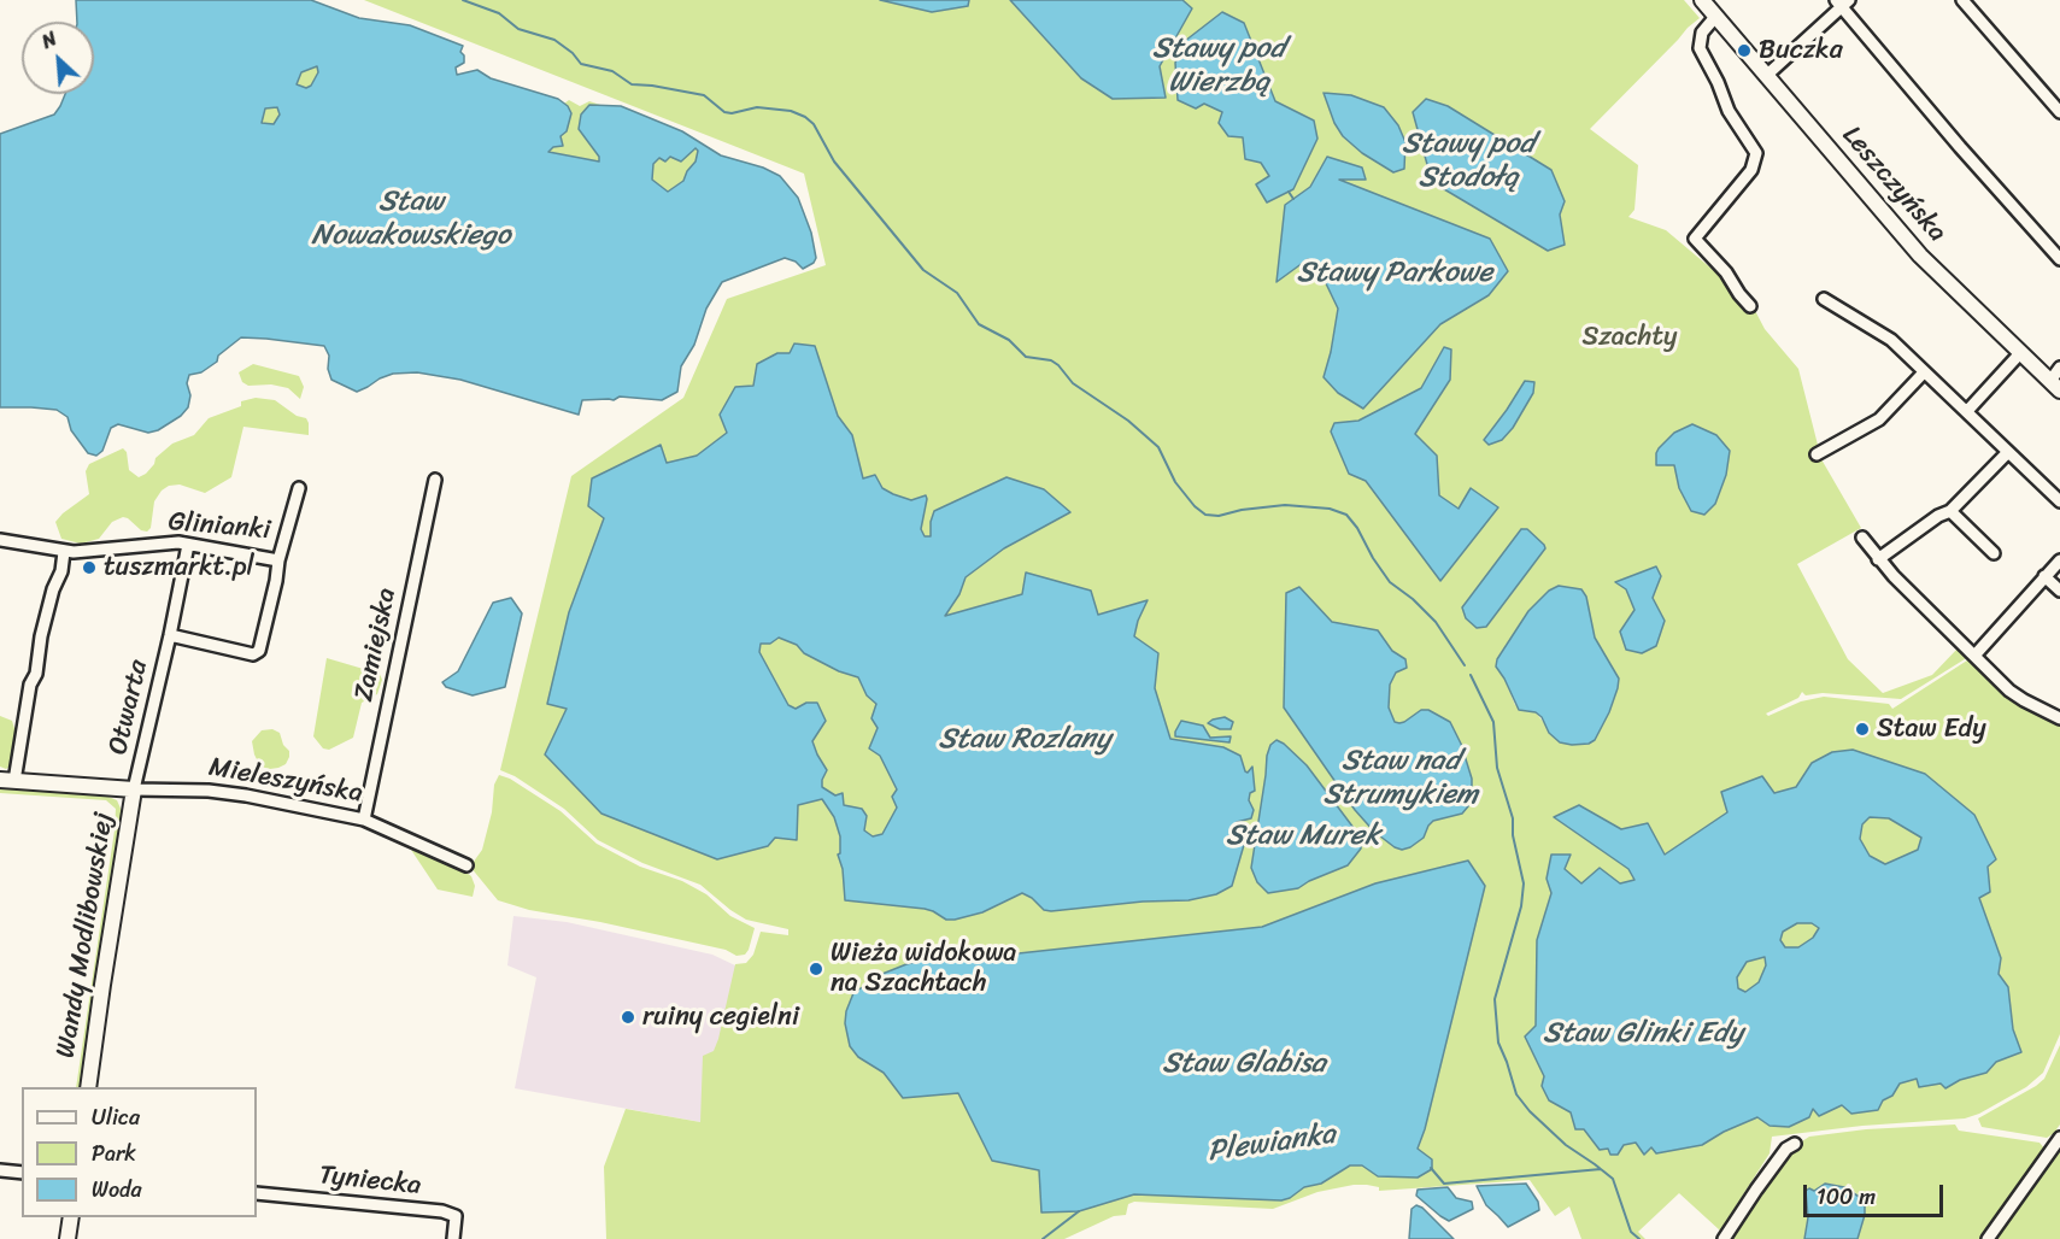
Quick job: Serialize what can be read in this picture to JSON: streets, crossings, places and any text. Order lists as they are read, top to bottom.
{
  "streets": {
    "street": [
      "Leszczyńska",
      "Glinianki",
      "Zamiejska",
      "Otwarta",
      "Mieleszyńska",
      "Wandy Modlibowskiej",
      "Tyniecka"
    ]
  },
  "crossings": [
    ["Glinianki", "Otwarta"],
    ["Zamiejska", "Mieleszyńska"],
    ["Otwarta", "Mieleszyńska"],
    ["Otwarta", "Wandy Modlibowskiej"],
    ["Mieleszyńska", "Wandy Modlibowskiej"]
  ],
  "water": [
    "Stawy pod Wierzbą",
    "Stawy pod Stodołą",
    "Staw Nowakowskiego",
    "Stawy Parkowe",
    "Staw Rozlany",
    "Staw nad Strumykiem",
    "Staw Murek",
    "Staw Glinki Edy",
    "Staw Glabisa",
    "Plewianka"
  ],
  "parks": ["Szachty"],
  "places": [
    "Buczka",
    "tuszmarkt.pl",
    "Staw Edy",
    "Wieża widokowa na Szachtach",
    "ruiny cegielni"
  ],
  "legend": ["Ulica", "Park", "Woda"],
  "scale_bar": "100 m",
  "north": "top left"
}
